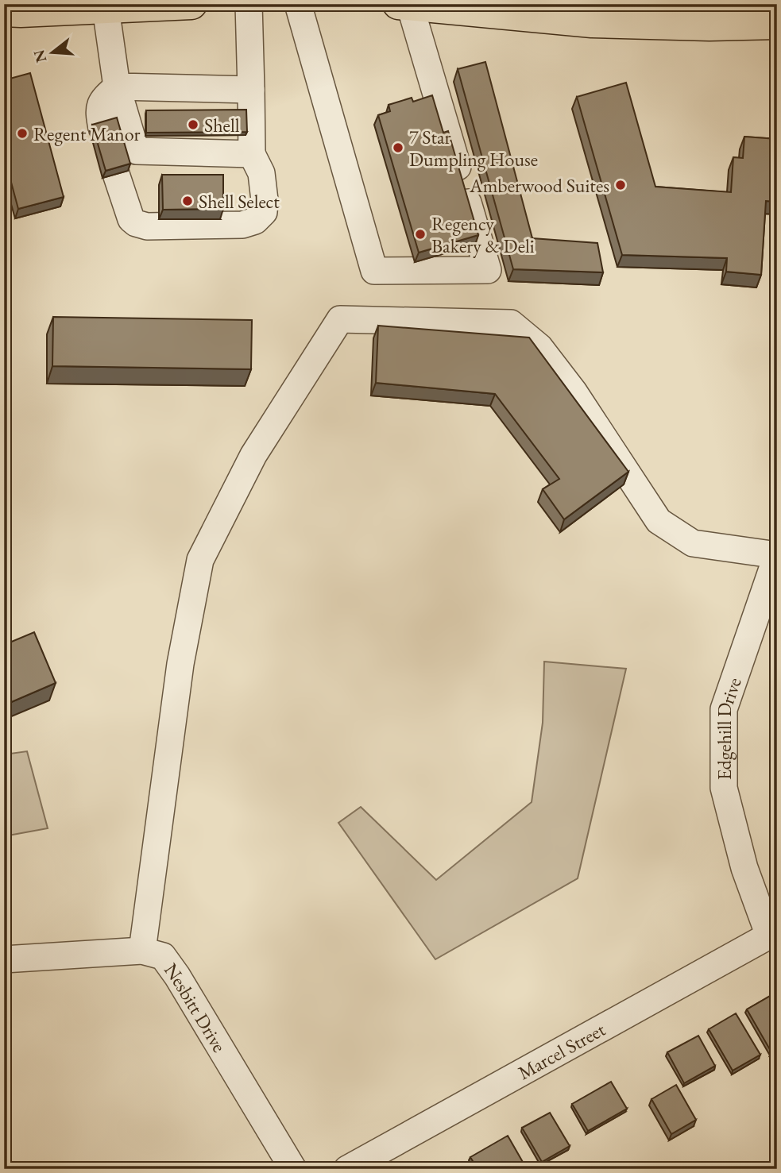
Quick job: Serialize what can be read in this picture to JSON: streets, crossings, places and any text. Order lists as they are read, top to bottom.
{
  "streets": {
    "street": ["Edgehill Drive", "Nesbitt Drive", "Marcel Street"]
  },
  "crossings": [
    ["Edgehill Drive", "Marcel Street"]
  ],
  "places": [
    "Shell",
    "Regent Manor",
    "7 Star Dumpling House",
    "Amberwood Suites",
    "Shell Select",
    "Regency Bakery & Deli"
  ],
  "north": "left"
}
